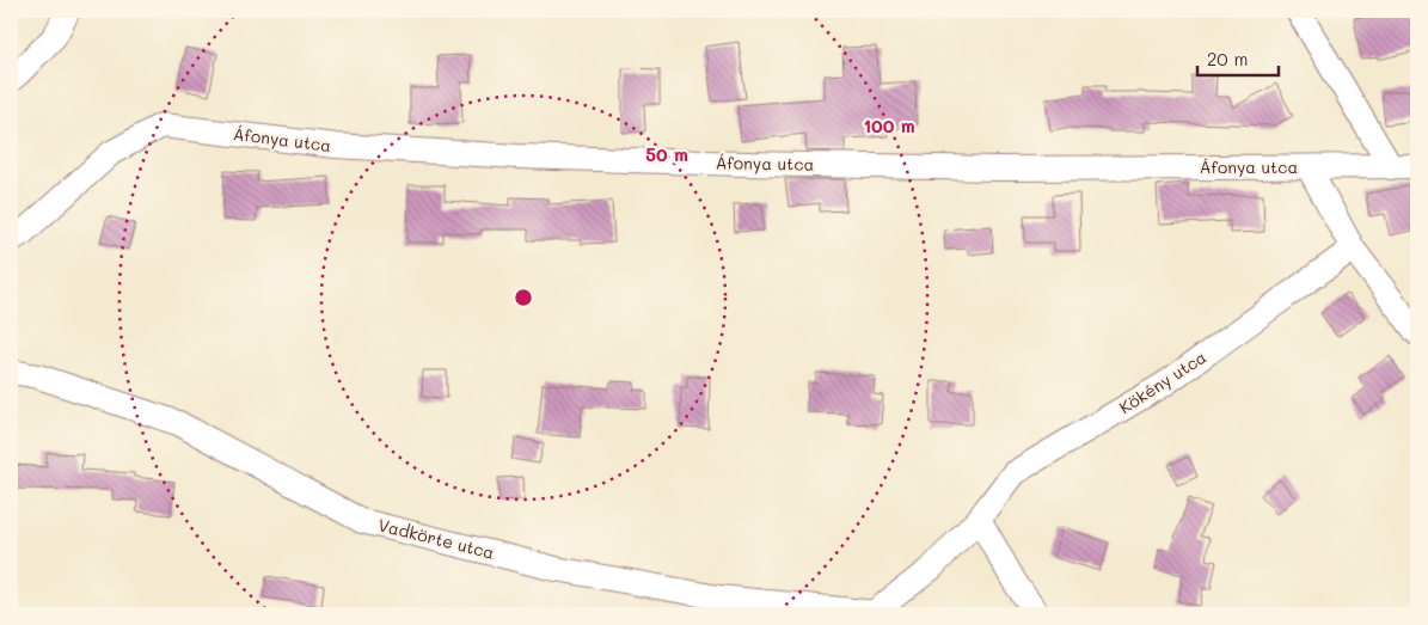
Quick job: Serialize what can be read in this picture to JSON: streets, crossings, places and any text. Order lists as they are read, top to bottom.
{
  "streets": {
    "street": ["Áfonya utca", "Kökény utca", "Vadkörte utca"]
  },
  "crossings": [
    ["Kökény utca", "Vadkörte utca"]
  ],
  "scale_bar": "20 m",
  "rings": ["100 m", "50 m"]
}
